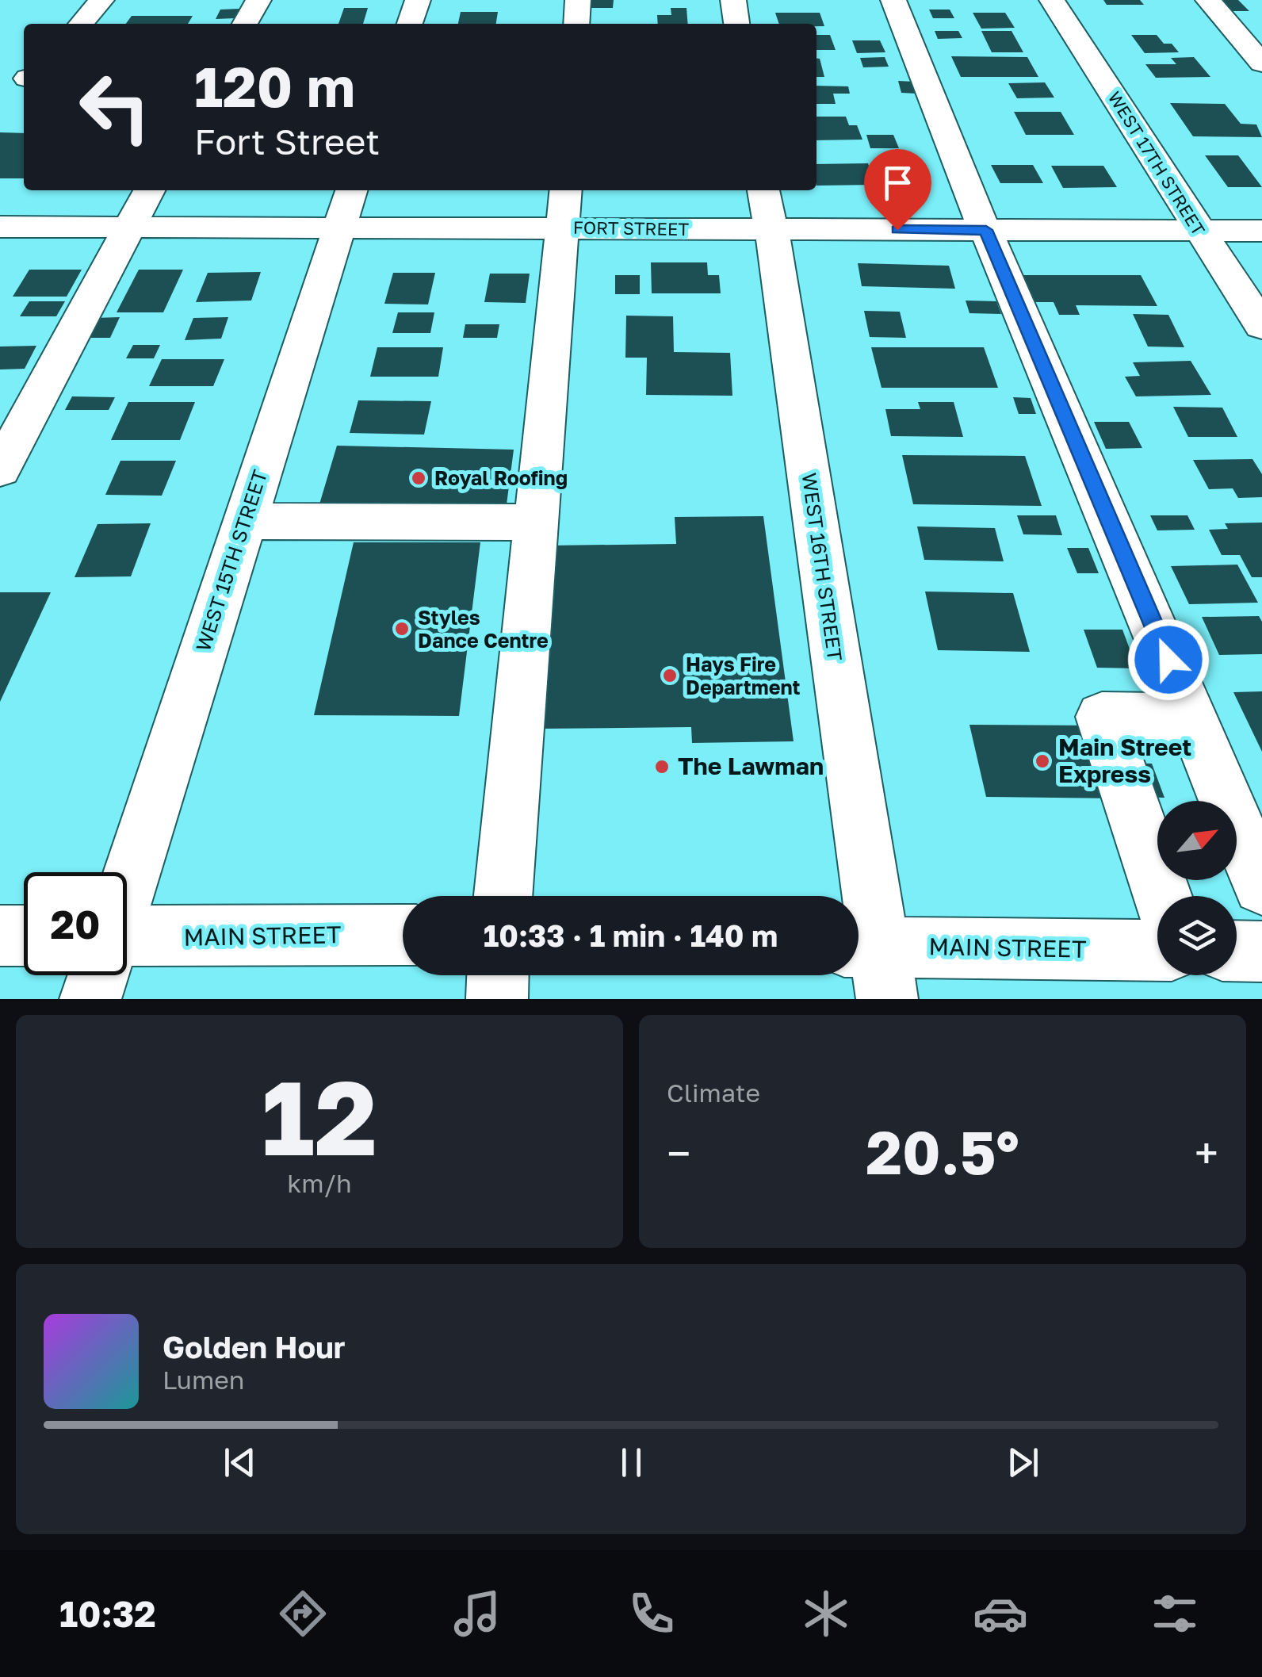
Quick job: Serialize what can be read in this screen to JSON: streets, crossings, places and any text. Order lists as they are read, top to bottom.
{
  "streets": {
    "street": [
      "WEST 17TH STREET",
      "FORT STREET",
      "WEST 15TH STREET",
      "WEST 16TH STREET",
      "MAIN STREET"
    ]
  },
  "crossings": [
    ["WEST 17TH STREET", "FORT STREET"],
    ["FORT STREET", "WEST 15TH STREET"],
    ["FORT STREET", "WEST 16TH STREET"],
    ["WEST 16TH STREET", "MAIN STREET"]
  ],
  "places": [
    "Royal Roofing",
    "Styles Dance Centre",
    "Hays Fire Department",
    "Main Street Express",
    "The Lawman"
  ],
  "north": "top right",
  "page": {
    "turn": ["120 m", "Fort Street"],
    "limit": "20",
    "trip": "10:33 · 1 min · 140 m",
    "tile": [
      ["12", "km/h"],
      "Climate"
    ],
    "heat": ["−", "20.5°", "+"],
    "song": ["Golden Hour", "Lumen"],
    "tabs": "10:32"
  }
}
